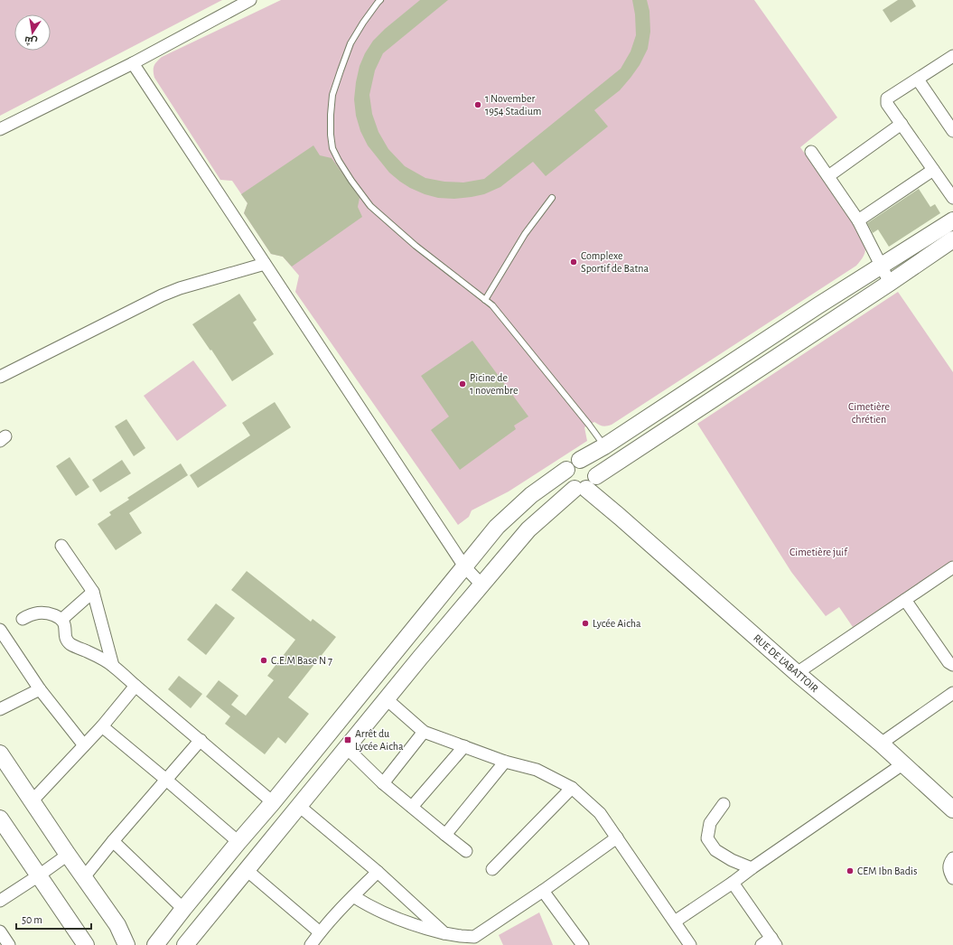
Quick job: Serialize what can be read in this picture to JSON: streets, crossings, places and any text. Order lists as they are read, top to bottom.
{
  "streets": {
    "street": ["RUE DE L'ABATTOIR"]
  },
  "parks": ["Cimetière chrétien", "Cimetière juif"],
  "places": {
    "other": [
      "1 November 1954 Stadium",
      "Complexe Sportif de Batna",
      "Picine de 1 novembre",
      "Lycée Aicha",
      "C.E.M Base N 7",
      "CEM Ibn Badis"
    ],
    "transit": ["Arrêt du Lycée Aicha"]
  },
  "scale_bar": "50 m",
  "north": "bottom"
}
